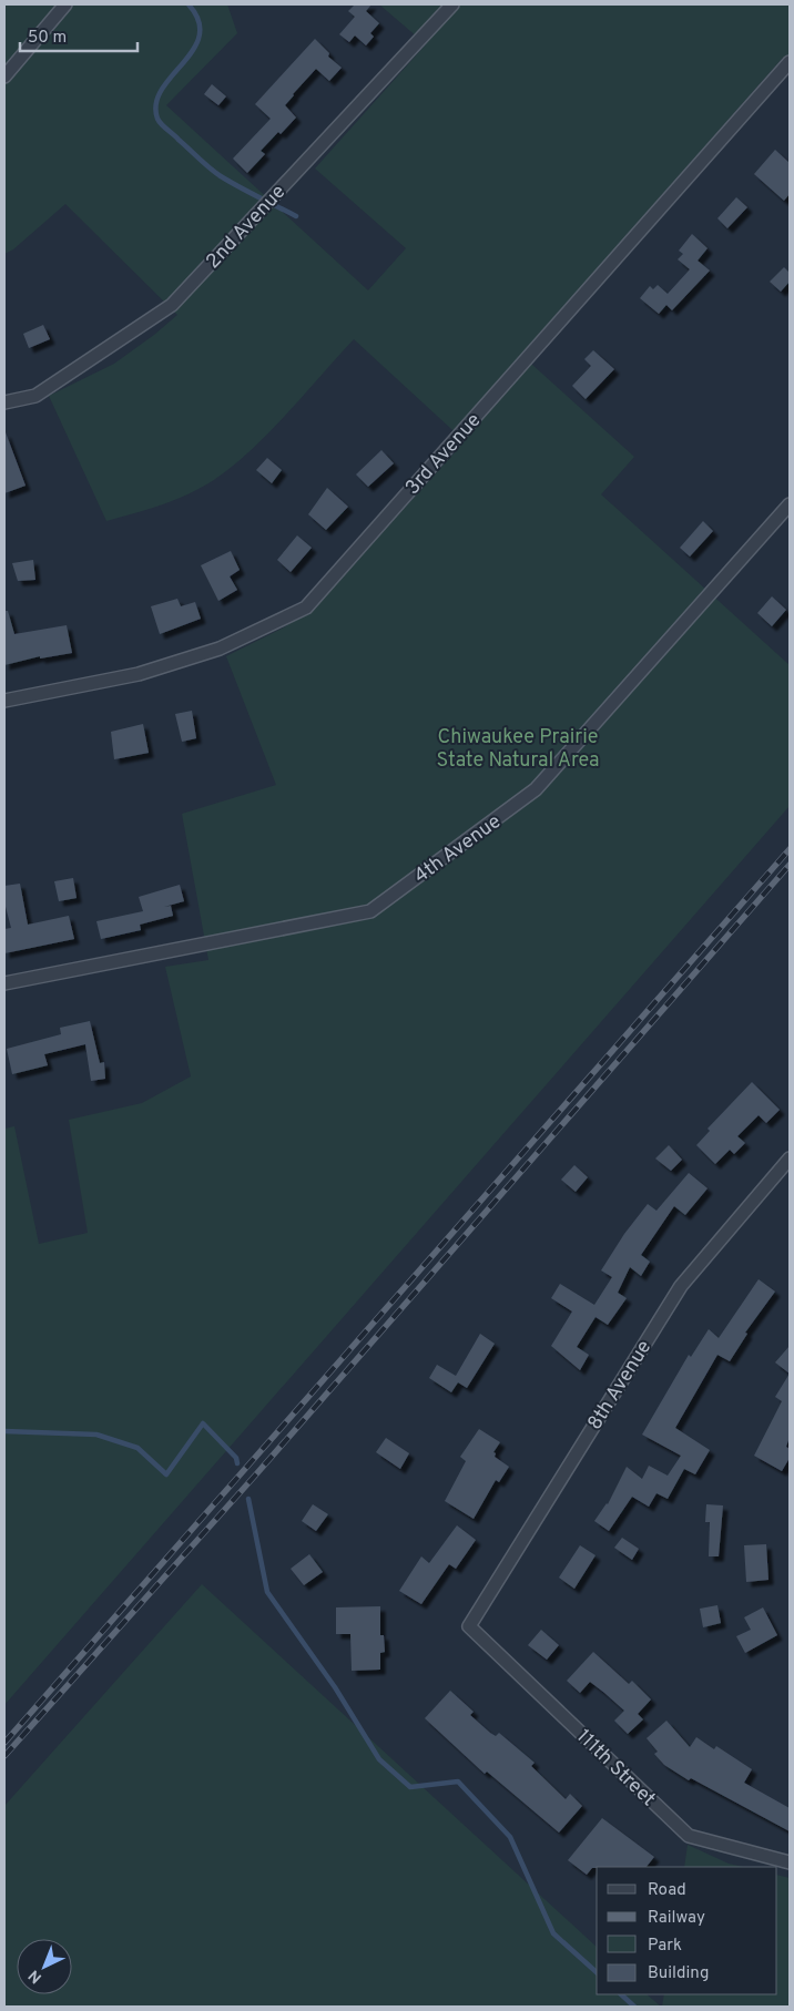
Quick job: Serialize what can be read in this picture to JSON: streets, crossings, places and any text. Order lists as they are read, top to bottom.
{
  "streets": {
    "street": [
      "2nd Avenue",
      "3rd Avenue",
      "4th Avenue",
      "8th Avenue",
      "111th Street"
    ]
  },
  "crossings": [
    ["8th Avenue", "111th Street"]
  ],
  "parks": ["Chiwaukee Prairie State Natural Area"],
  "legend": [
    "Road",
    "Railway",
    "Park",
    "Building"
  ],
  "scale_bar": "50 m",
  "north": "bottom left"
}
